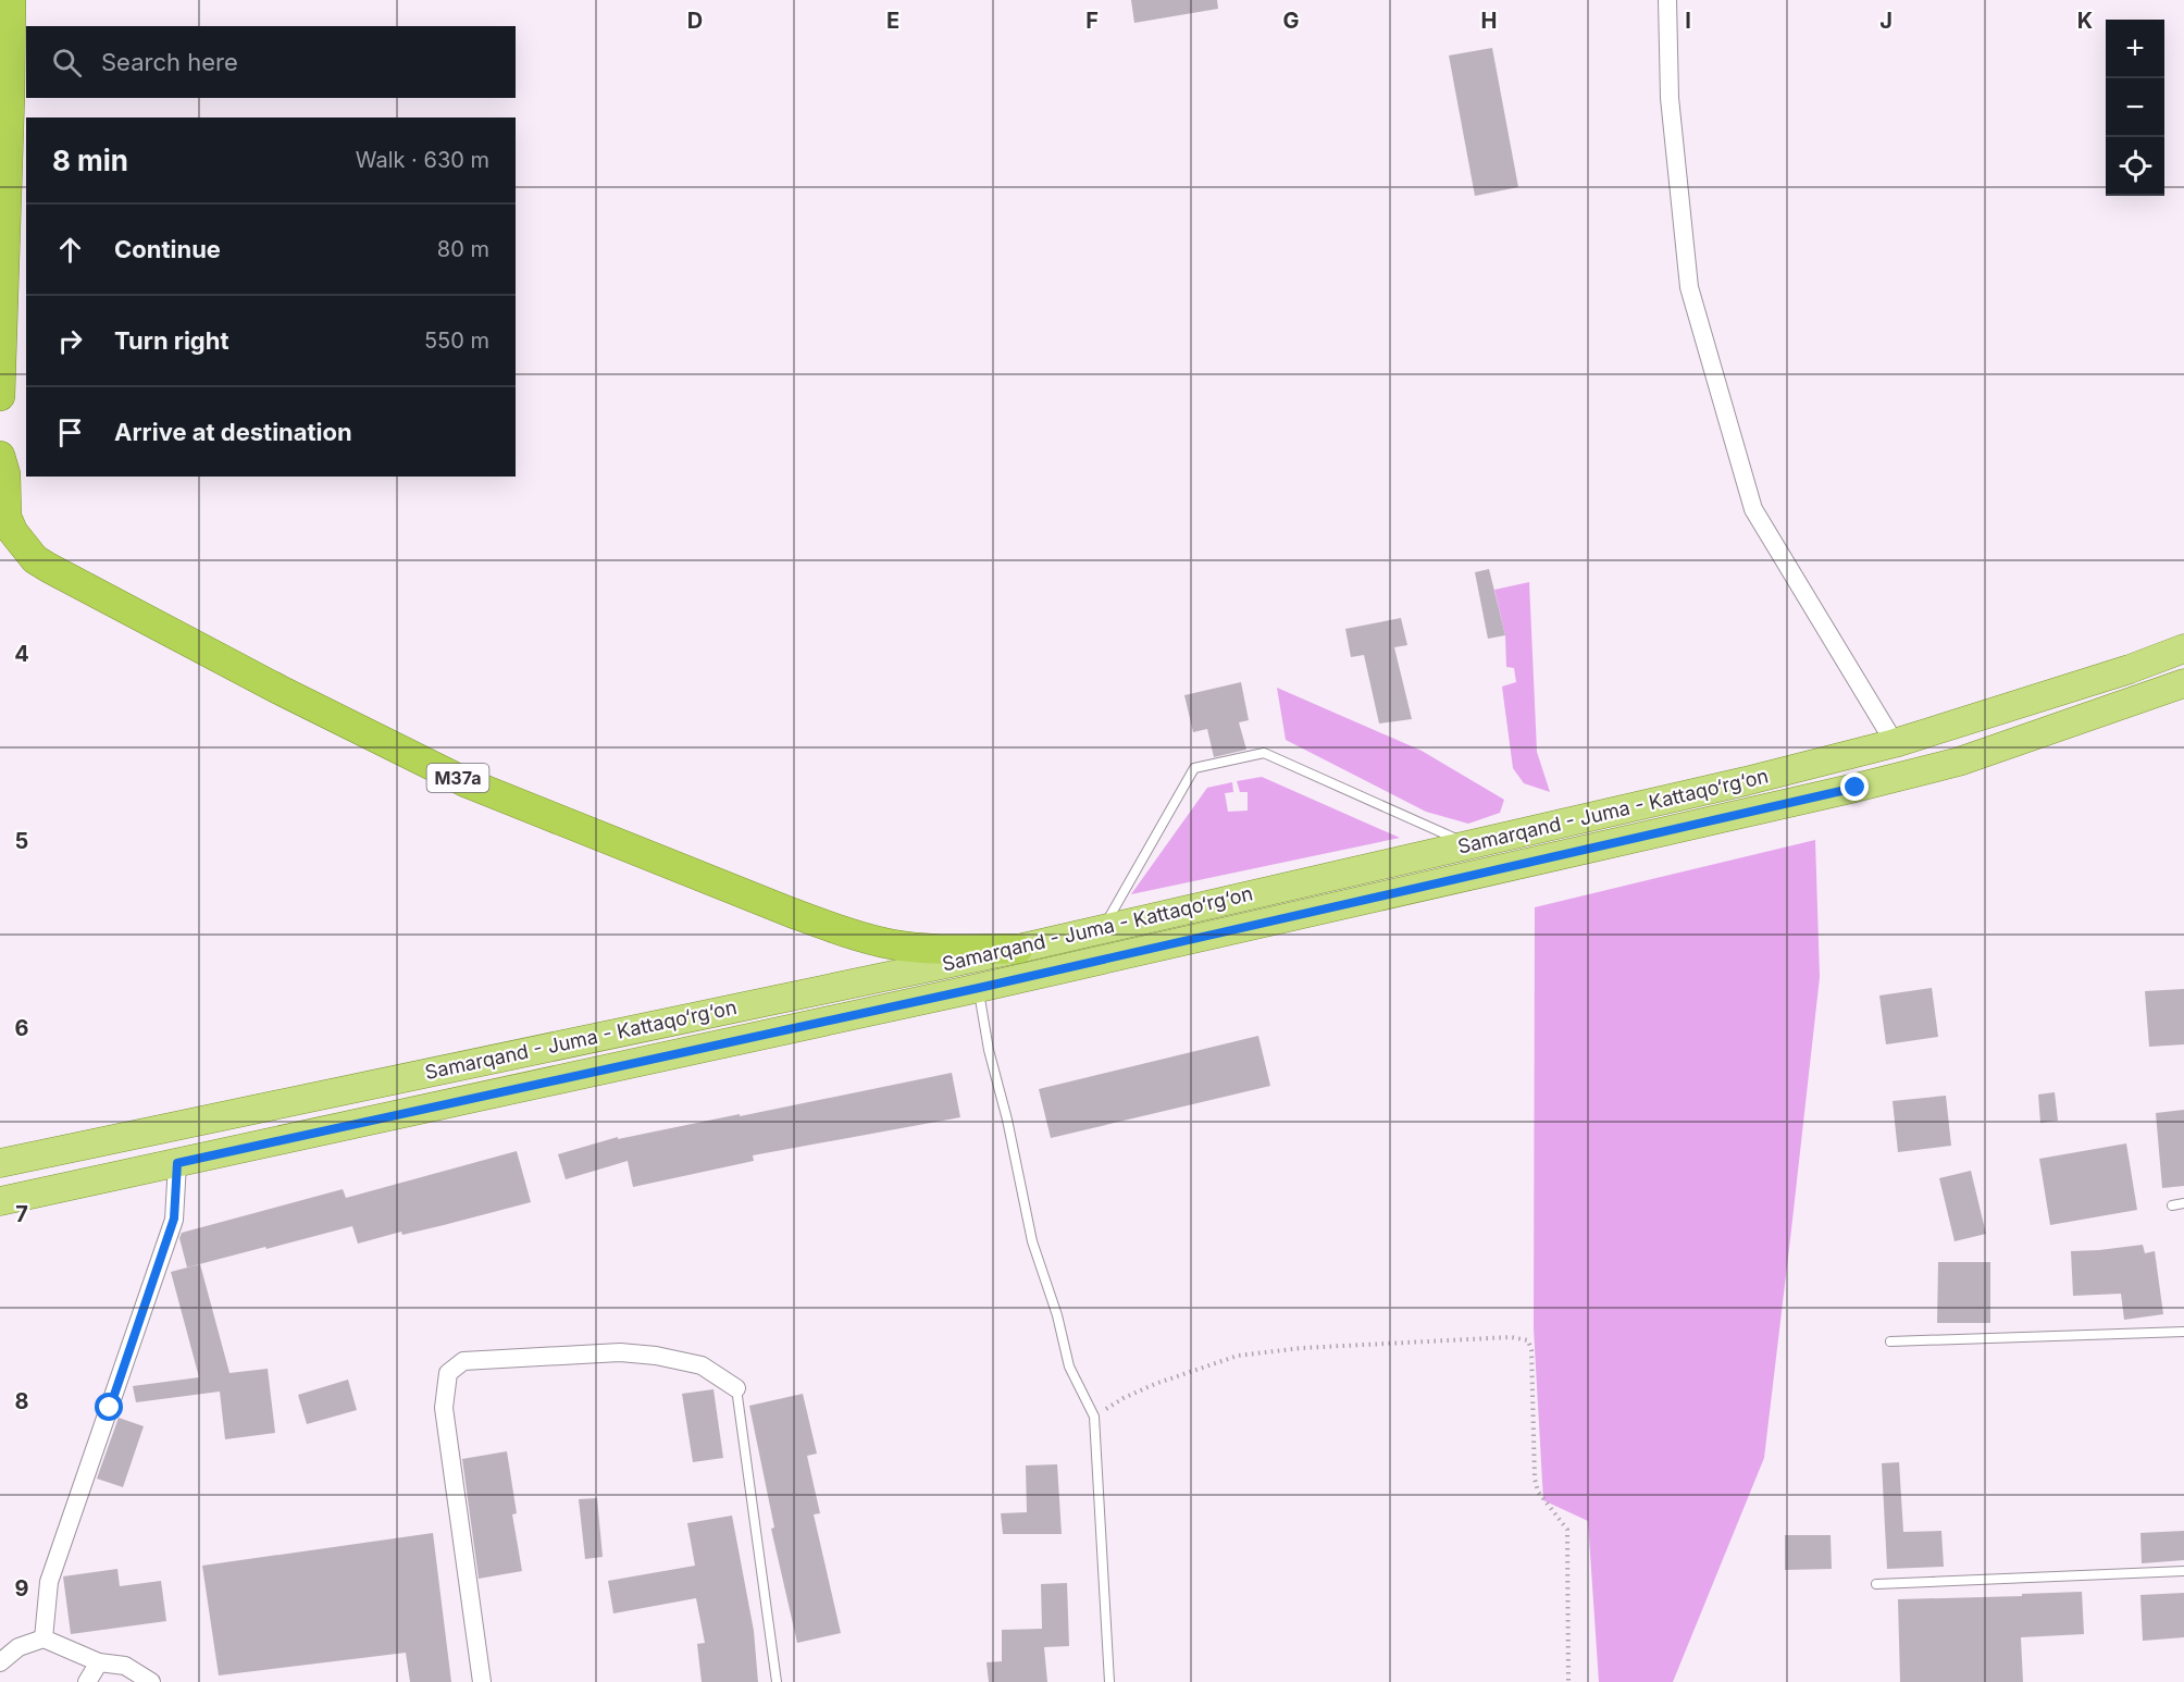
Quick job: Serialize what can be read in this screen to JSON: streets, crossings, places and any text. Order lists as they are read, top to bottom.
{
  "streets": {
    "highway": ["M37a"],
    "main road": ["Samarqand - Juma - Kattaqo‘rg‘on"]
  },
  "crossings": [
    ["M37a", "Samarqand - Juma - Kattaqo‘rg‘on"]
  ],
  "page": {
    "map_buttons": ["+", "−"],
    "search": "Search here",
    "heading": ["8 min", "Walk · 630 m"],
    "list": [
      ["Continue", "80 m"],
      ["Turn right", "550 m"],
      "Arrive at destination"
    ]
  },
  "grid": {
    "columns": [
      "D",
      "E",
      "F",
      "G",
      "H",
      "I",
      "J",
      "K"
    ],
    "rows": [
      "4",
      "5",
      "6",
      "7",
      "8",
      "9"
    ]
  }
}
